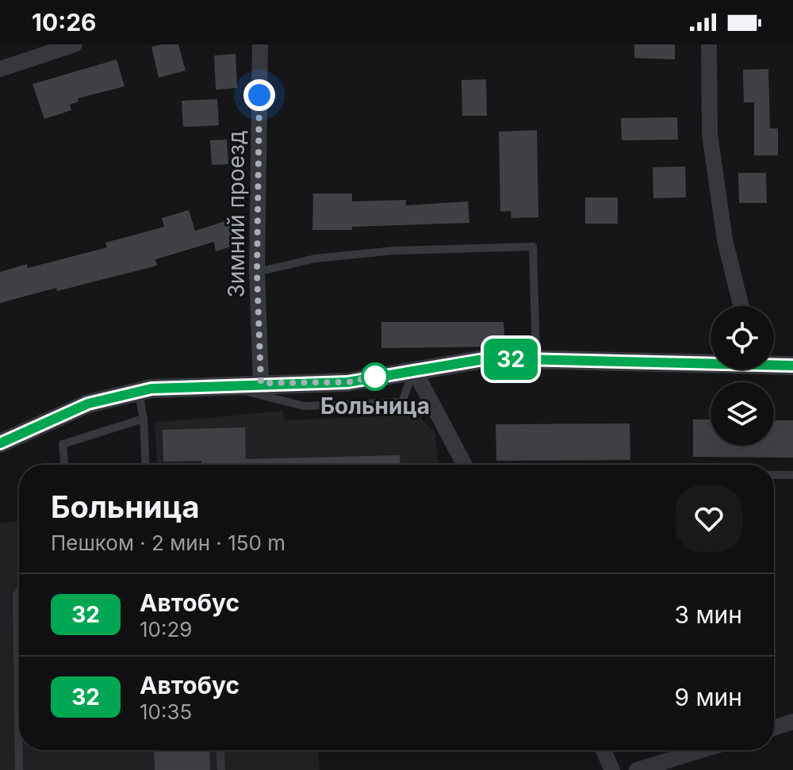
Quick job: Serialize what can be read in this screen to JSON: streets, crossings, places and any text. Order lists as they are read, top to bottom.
{
  "streets": {
    "street": ["Зимний проезд"]
  },
  "places": ["Больница"],
  "lines": ["bus line 32"],
  "page": {
    "status": "10:26",
    "on_map": "32",
    "heading": ["Больница", "Пешком · 2 мин · 150 m"],
    "list": [
      {
        "mark": "32",
        "name": "Автобус",
        "note": "10:29",
        "value": "3 мин"
      },
      {
        "mark": "32",
        "name": "Автобус",
        "note": "10:35",
        "value": "9 мин"
      }
    ]
  }
}
